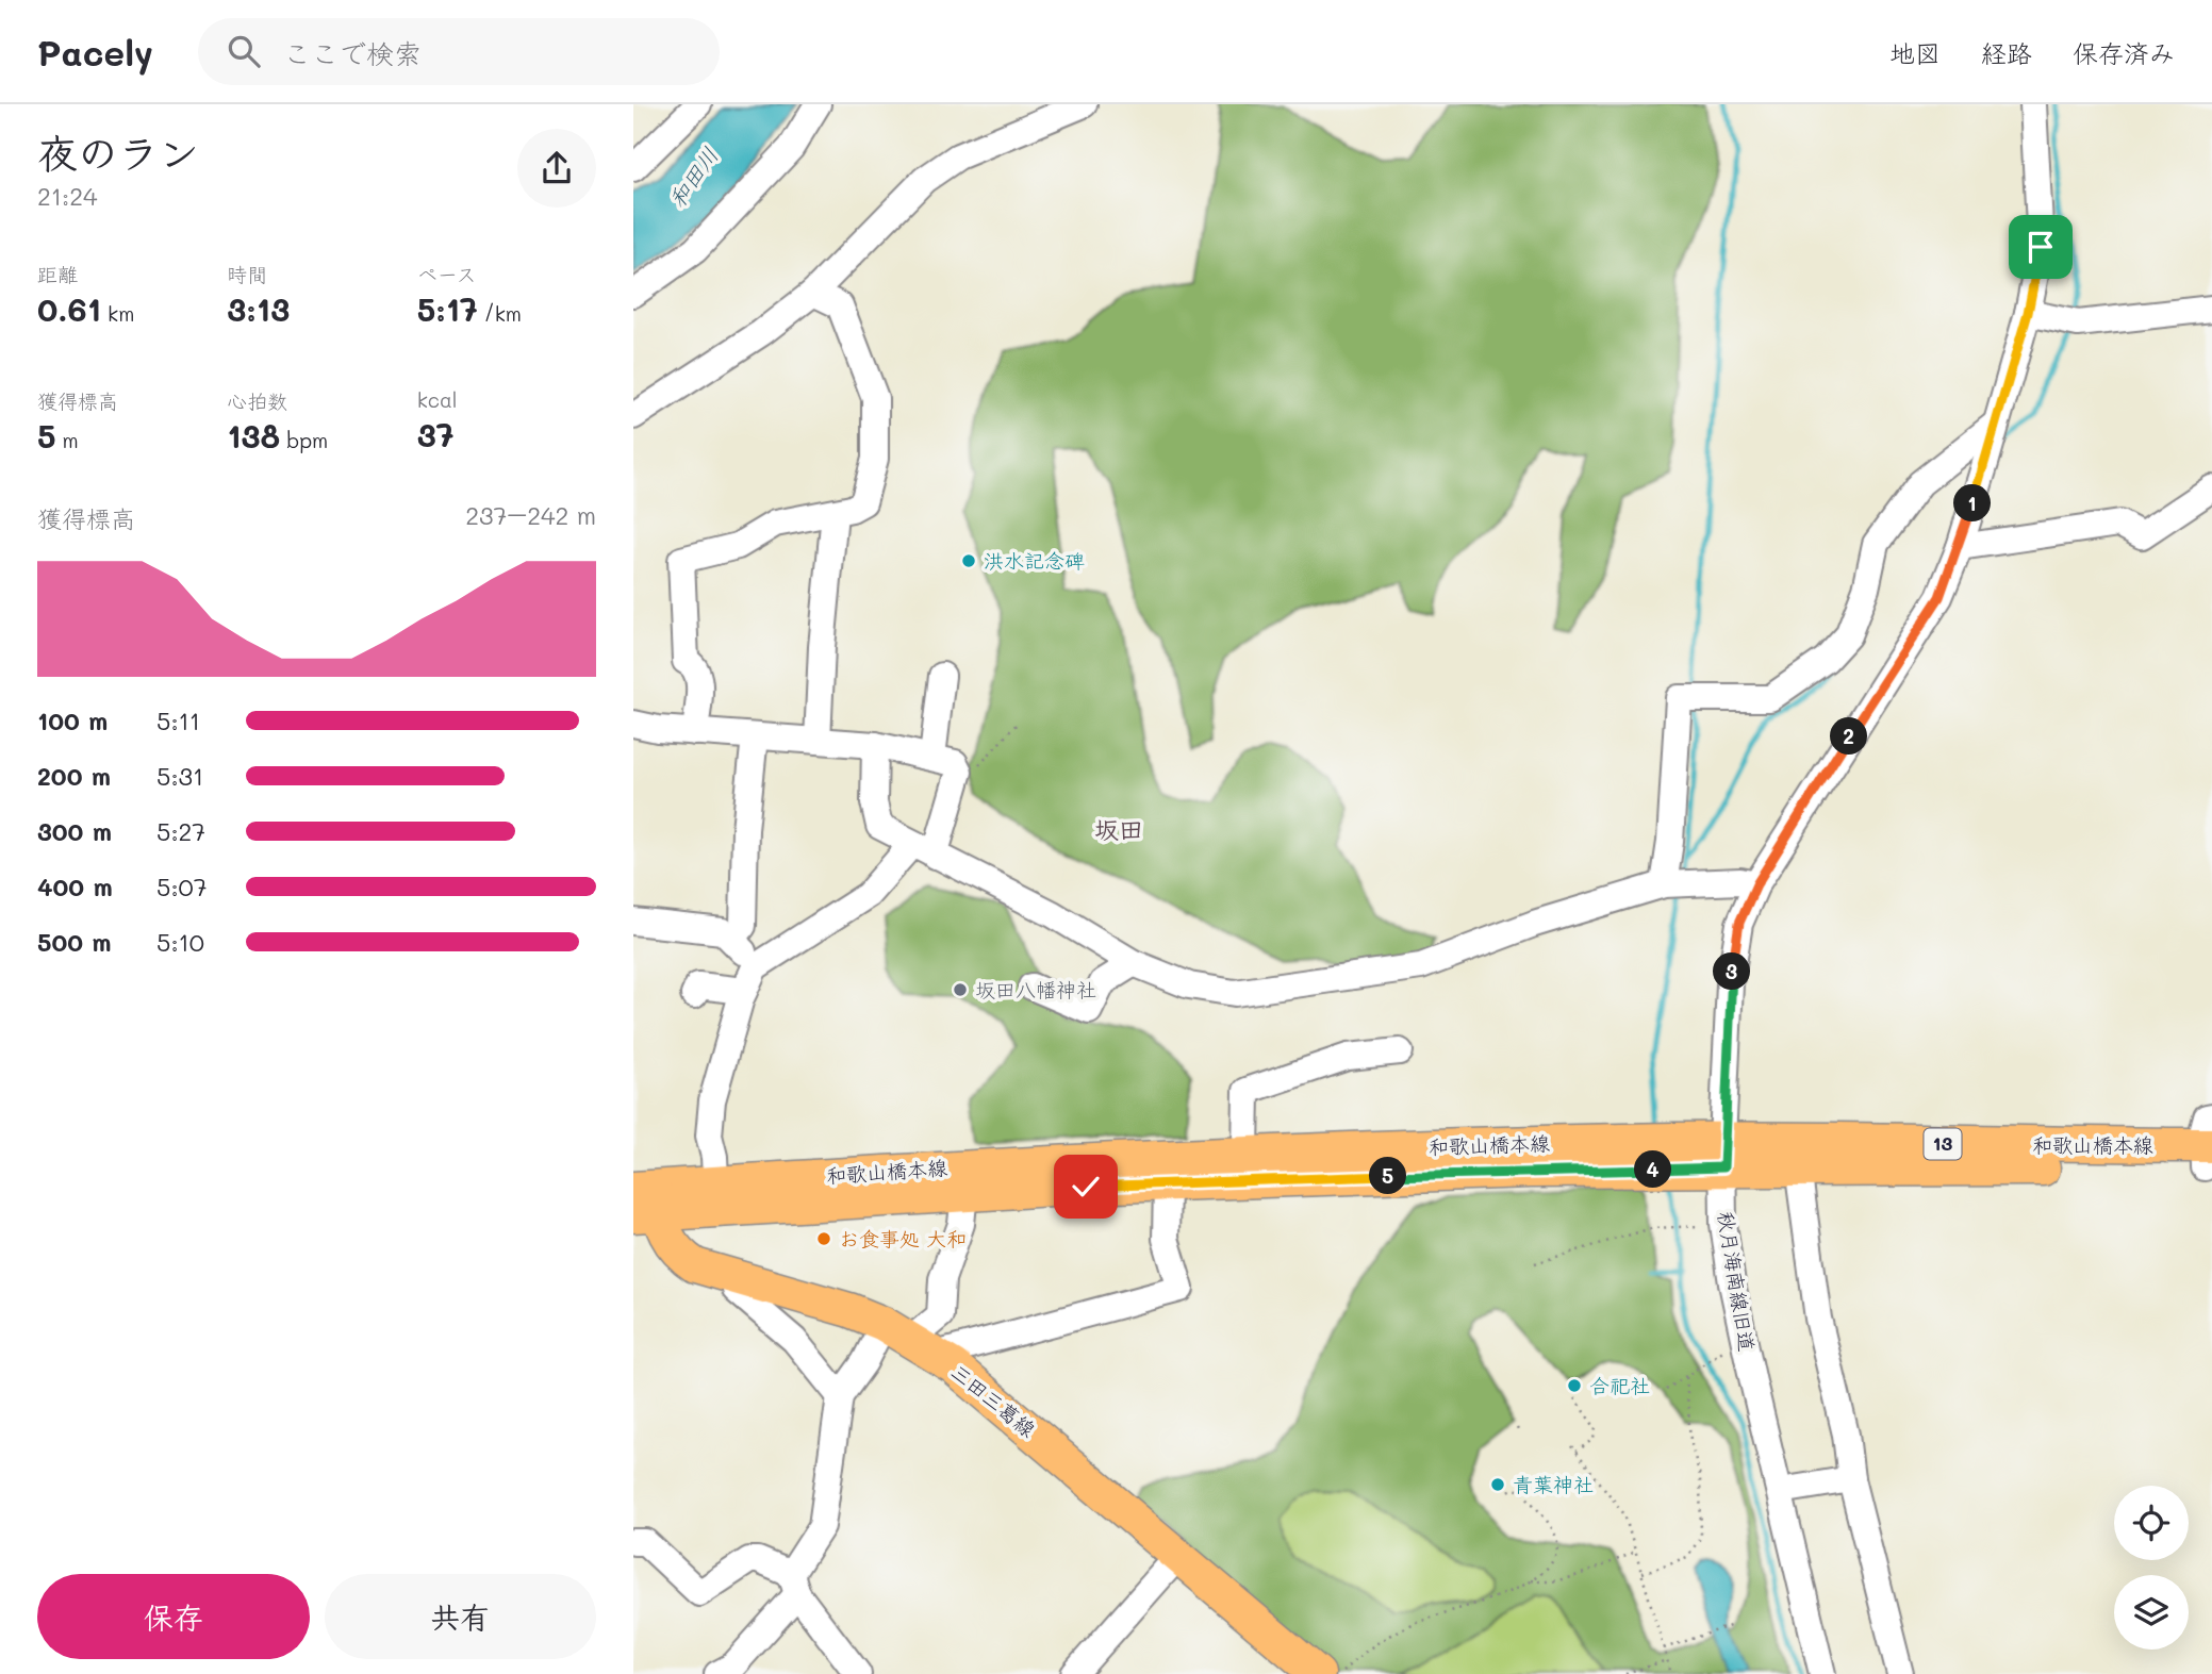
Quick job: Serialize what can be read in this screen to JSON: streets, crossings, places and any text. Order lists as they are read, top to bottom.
{
  "streets": {
    "main road": ["13", "和歌山橋本線", "三田三葛線"],
    "street": ["秋月海南線旧道"]
  },
  "crossings": [
    ["和歌山橋本線", "秋月海南線旧道"],
    ["和歌山橋本線", "三田三葛線"]
  ],
  "districts": ["坂田"],
  "water": ["和田川"],
  "places": [
    "洪水記念碑",
    "坂田八幡神社",
    "お食事処 大和",
    "合祀社",
    "青葉神社"
  ],
  "page": {
    "header": "Pacely",
    "search": "ここで検索",
    "nav": ["地図", "経路", "保存済み"],
    "heading": ["夜のラン", "21:24"],
    "stats": [
      ["距離", "0.61 km"],
      ["時間", "3:13"],
      ["ペース", "5:17 /km"],
      ["獲得標高", "5 m"],
      ["心拍数", "138 bpm"],
      ["kcal", "37"]
    ],
    "chart": ["獲得標高", "237–242 m"],
    "pins": [
      "1",
      "2",
      "3",
      "4",
      "5"
    ],
    "list": [
      {
        "name": "100 m",
        "note": "5:11"
      },
      {
        "name": "200 m",
        "note": "5:31"
      },
      {
        "name": "300 m",
        "note": "5:27"
      },
      {
        "name": "400 m",
        "note": "5:07"
      },
      {
        "name": "500 m",
        "note": "5:10"
      }
    ],
    "buttons": ["保存", "共有"]
  }
}
